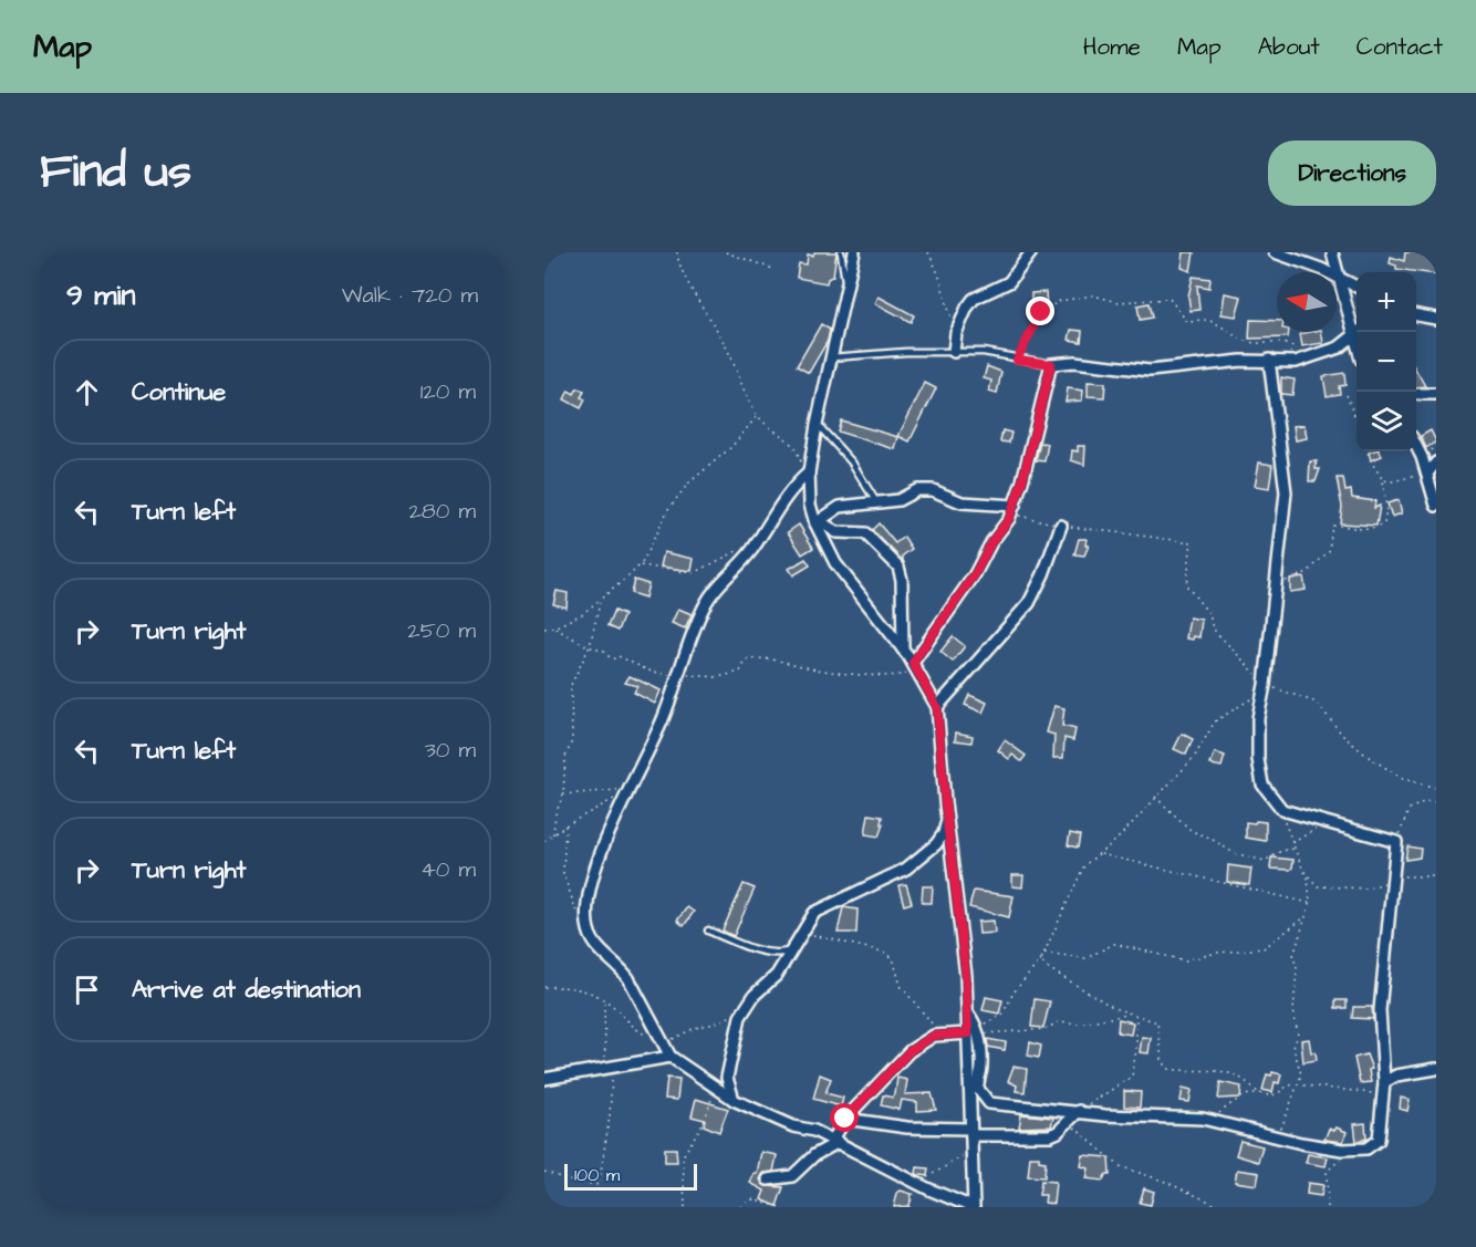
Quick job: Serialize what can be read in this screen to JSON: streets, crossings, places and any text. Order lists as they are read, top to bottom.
{
  "scale_bar": "100 m",
  "north": "left",
  "page": {
    "header": "Map",
    "nav": [
      "Home",
      "Map",
      "About",
      "Contact"
    ],
    "title": "Find us",
    "buttons": "Directions",
    "heading": ["9 min", "Walk · 720 m"],
    "map_buttons": ["+", "−"],
    "list": [
      ["Continue", "120 m"],
      ["Turn left", "280 m"],
      ["Turn right", "250 m"],
      ["Turn left", "30 m"],
      ["Turn right", "40 m"],
      "Arrive at destination"
    ],
    "scale": "100 m"
  }
}
